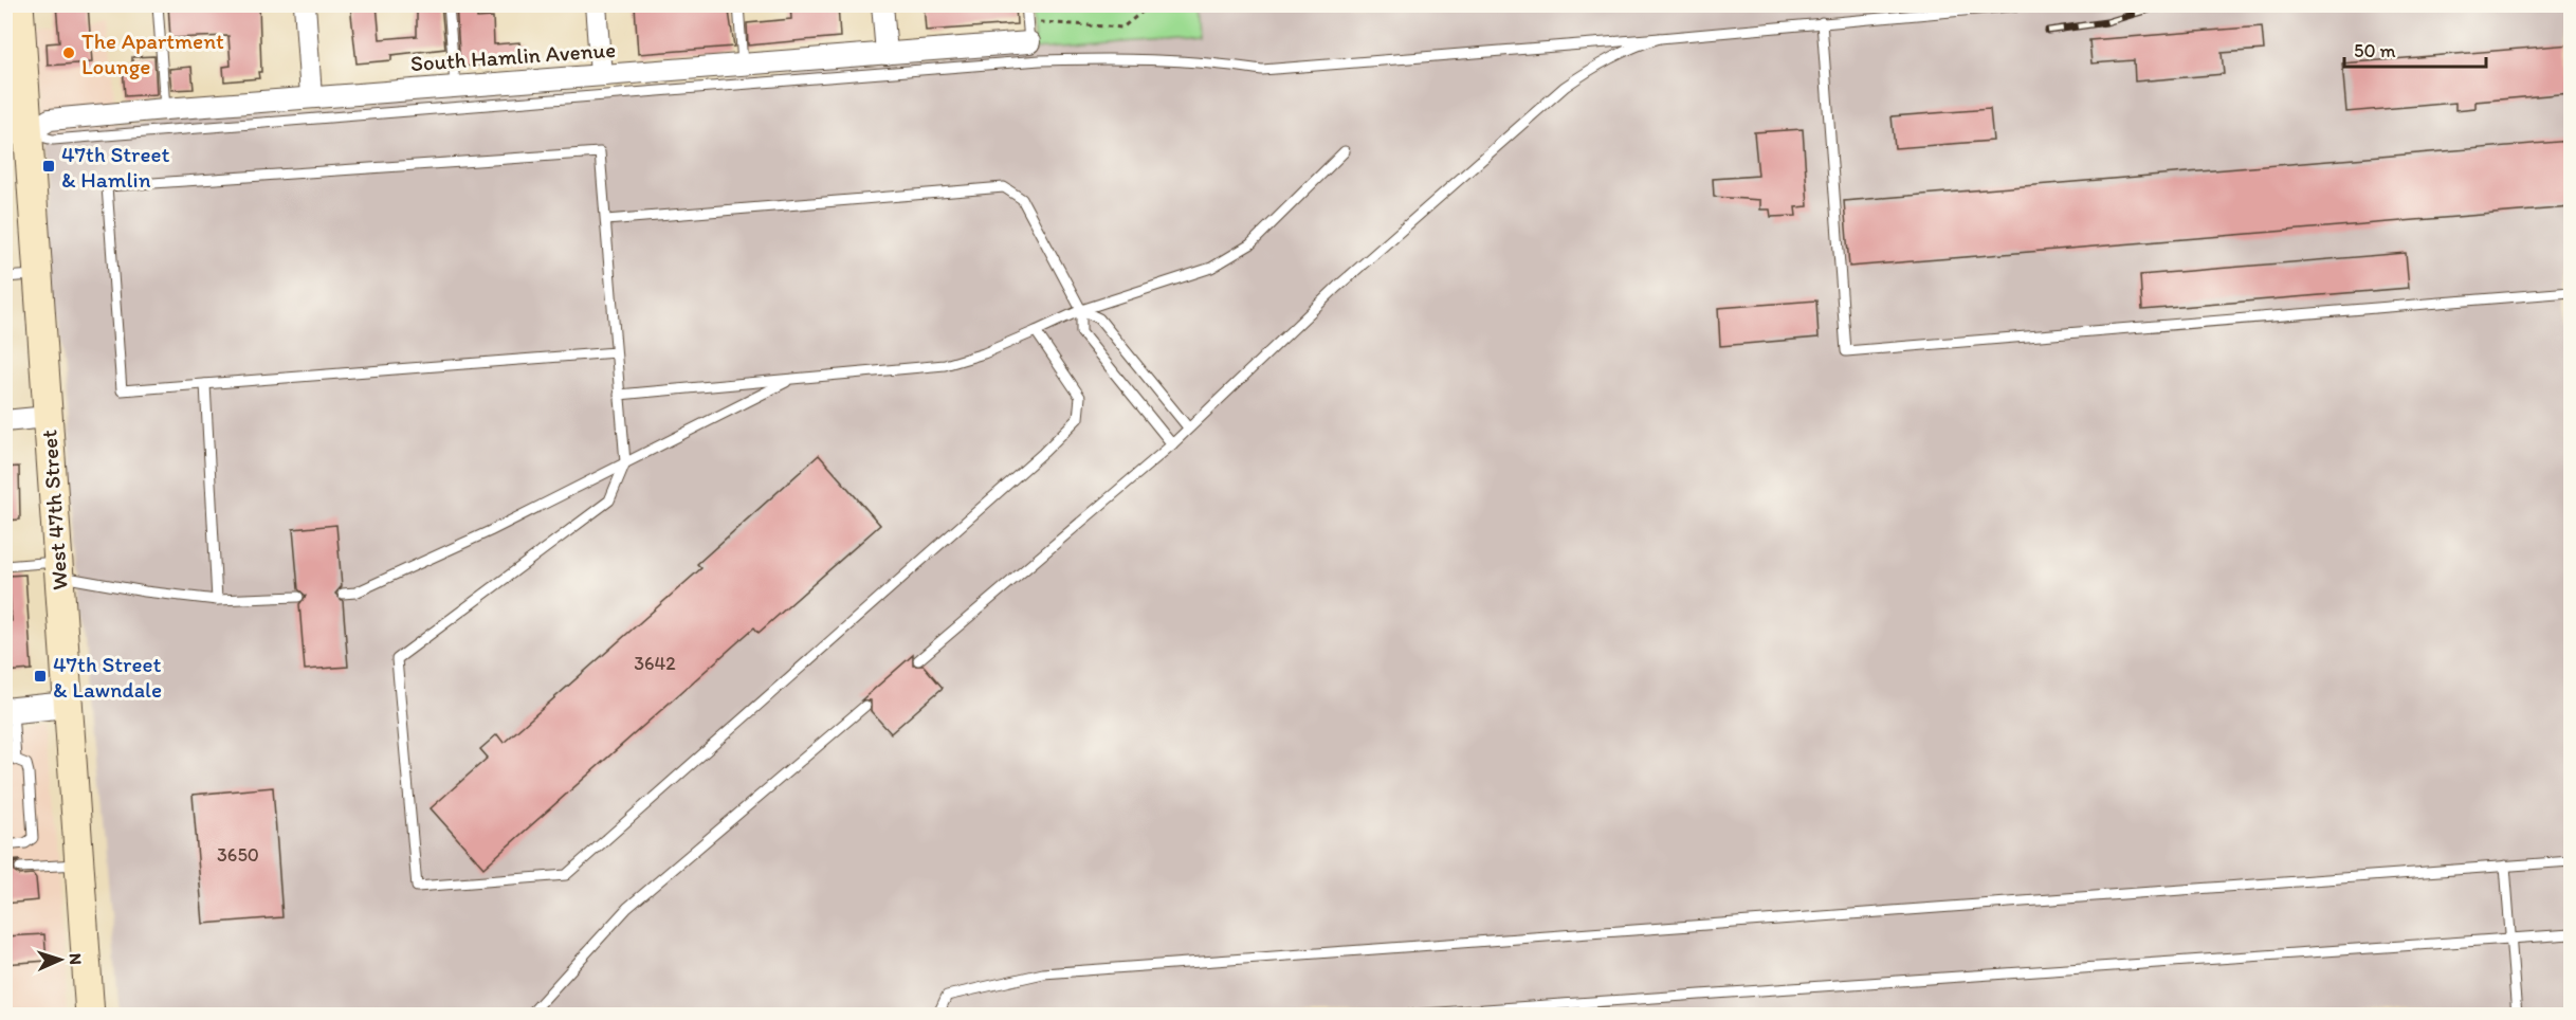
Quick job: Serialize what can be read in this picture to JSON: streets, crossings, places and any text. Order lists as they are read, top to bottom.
{
  "streets": {
    "main road": ["West 47th Street"],
    "street": ["South Hamlin Avenue"]
  },
  "crossings": [
    ["South Hamlin Avenue", "West 47th Street"]
  ],
  "places": {
    "other": ["The Apartment Lounge"],
    "transit": ["47th Street & Hamlin", "47th Street & Lawndale"]
  },
  "house_numbers": ["3642", "3650"],
  "scale_bar": "50 m",
  "north": "right"
}
